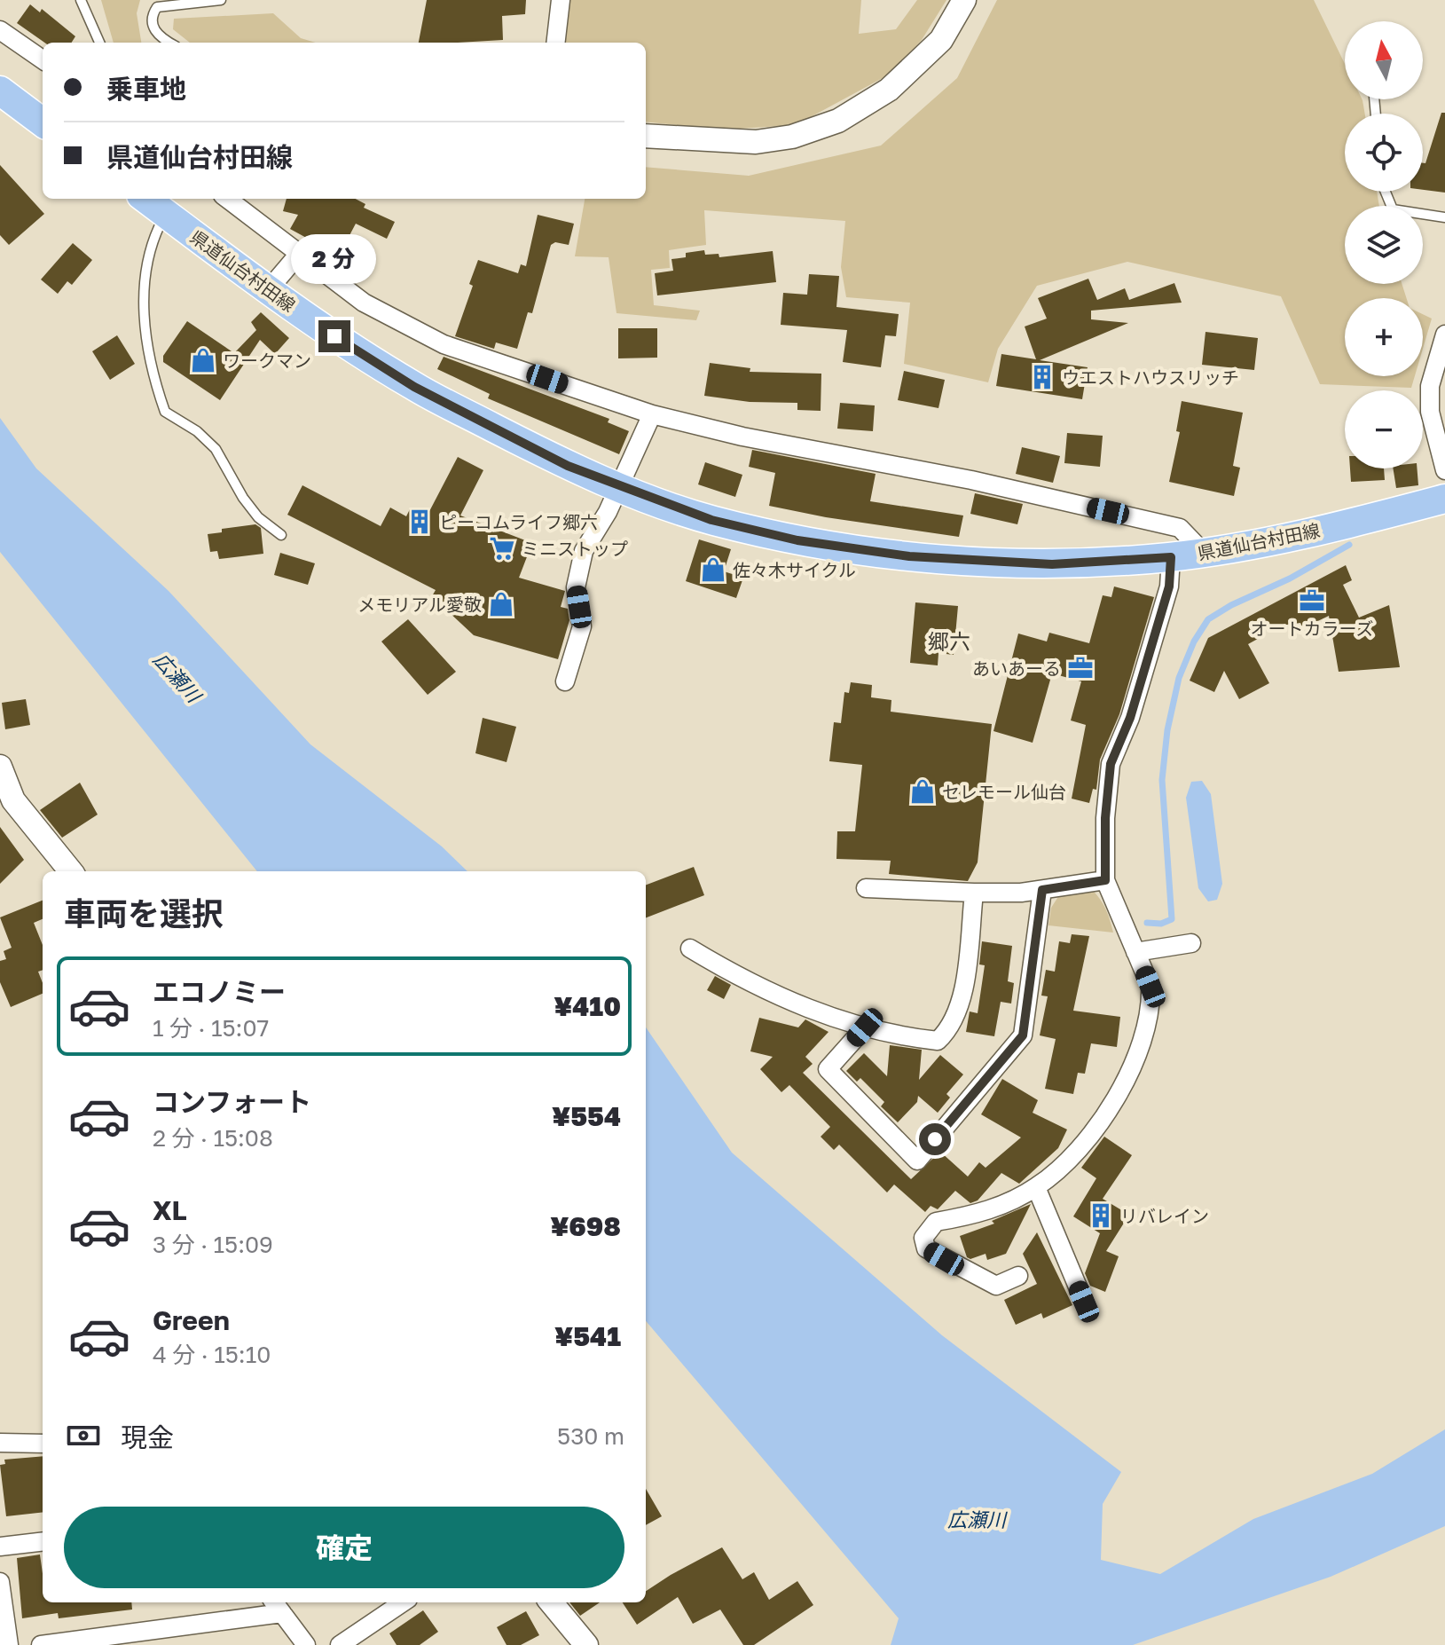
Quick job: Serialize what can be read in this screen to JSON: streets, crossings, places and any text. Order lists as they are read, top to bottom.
{
  "streets": {
    "main road": ["県道仙台村田線"]
  },
  "districts": ["郷六"],
  "water": ["広瀬川"],
  "places": {
    "shop": [
      "ワークマン",
      "佐々木サイクル",
      "メモリアル愛敬",
      "セレモール仙台"
    ],
    "building": ["ウエストハウスリッチ", "ピーコムライフ郷六", "リバレイン"],
    "supermarket": ["ミニストップ"],
    "office": ["オートカラーズ", "あいあーる"]
  },
  "north": "top",
  "page": {
    "map_buttons": ["+", "−"],
    "banner": ["乗車地", "県道仙台村田線"],
    "bubble": "2 分",
    "heading": "車両を選択",
    "list": [
      {
        "name": "エコノミー",
        "note": "1 分 · 15:07",
        "value": "¥410"
      },
      {
        "name": "コンフォート",
        "note": "2 分 · 15:08",
        "value": "¥554"
      },
      {
        "name": "XL",
        "note": "3 分 · 15:09",
        "value": "¥698"
      },
      {
        "name": "Green",
        "note": "4 分 · 15:10",
        "value": "¥541"
      }
    ],
    "pay": ["現金", "530 m"],
    "buttons": "確定"
  }
}
